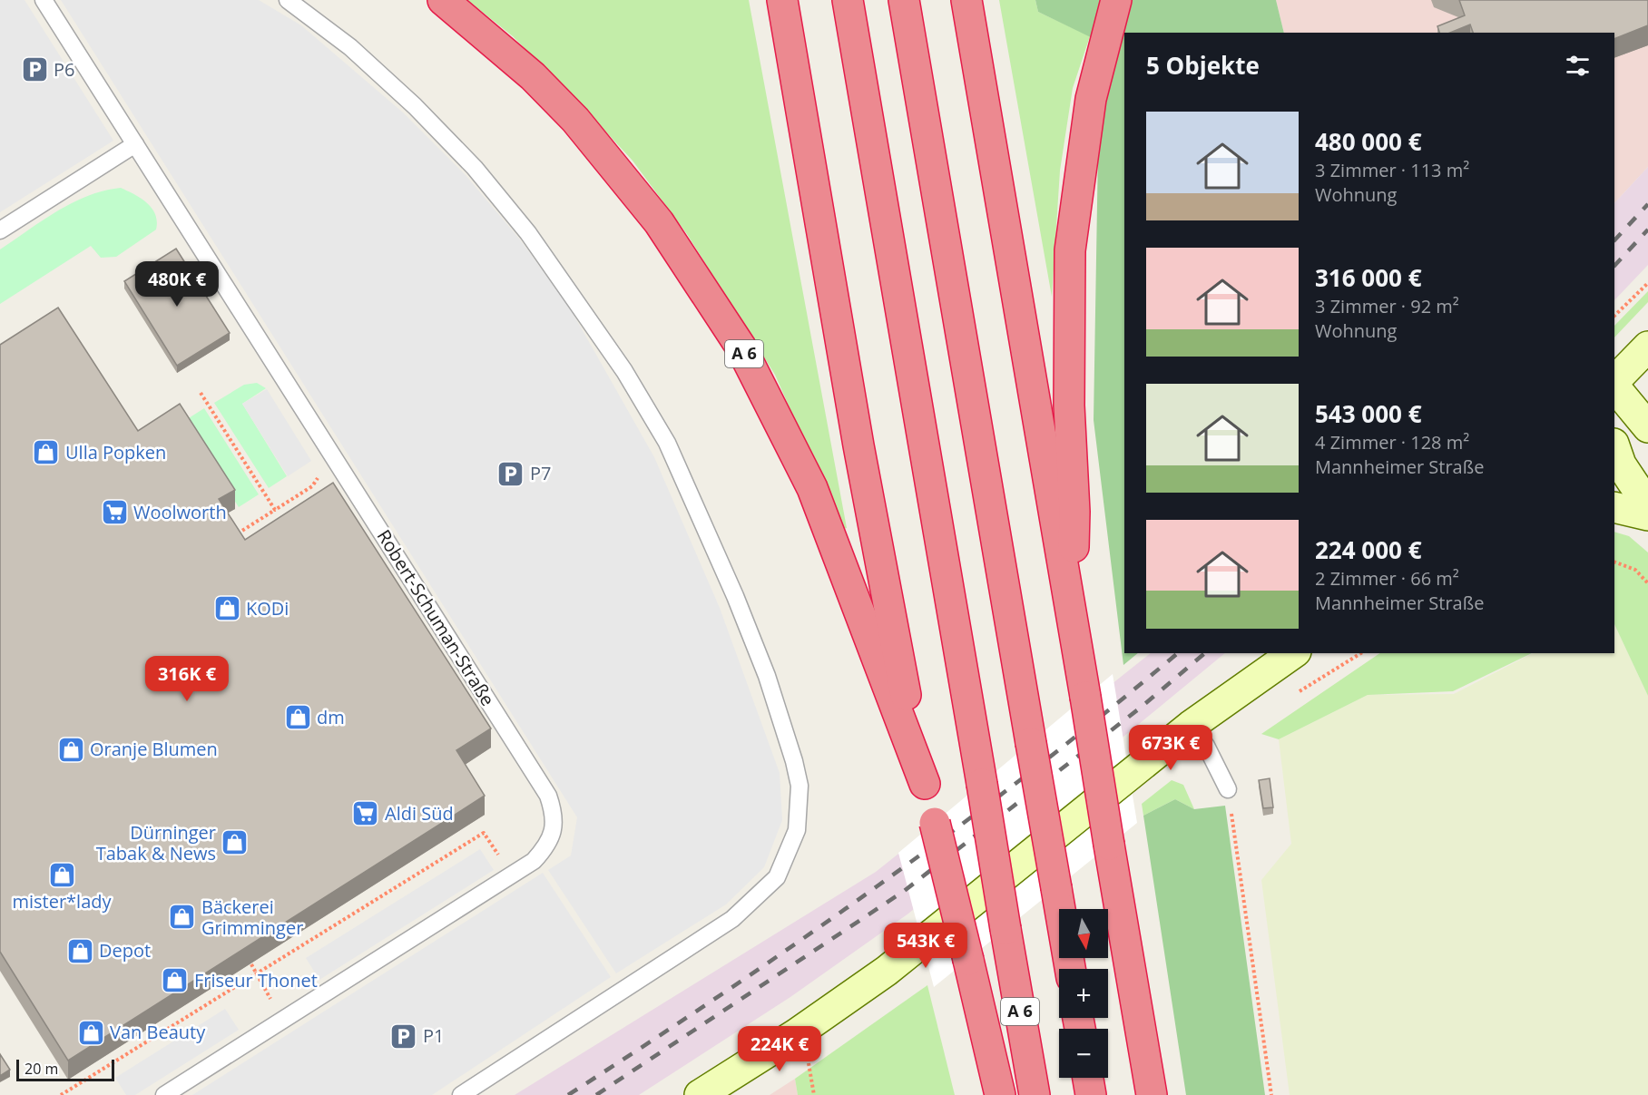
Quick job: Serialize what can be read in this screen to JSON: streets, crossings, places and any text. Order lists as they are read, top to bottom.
{
  "streets": {
    "highway": ["A 6"],
    "lane": ["Robert-Schuman-Straße"]
  },
  "places": {
    "parking": ["P6", "P7", "P1"],
    "shop": [
      "Ulla Popken",
      "KODi",
      "dm",
      "Oranje Blumen",
      "Dürninger Tabak & News",
      "mister*lady",
      "Bäckerei Grimminger",
      "Depot",
      "Friseur Thonet",
      "Van Beauty"
    ],
    "supermarket": ["Woolworth", "Aldi Süd"]
  },
  "scale_bar": "20 m",
  "north": "bottom",
  "page": {
    "heading": "5 Objekte",
    "list": [
      {
        "name": "480 000 €",
        "note": "3 Zimmer · 113 m² · Wohnung"
      },
      {
        "name": "316 000 €",
        "note": "3 Zimmer · 92 m² · Wohnung"
      },
      {
        "name": "543 000 €",
        "note": "4 Zimmer · 128 m² · Mannheimer Straße"
      },
      {
        "name": "224 000 €",
        "note": "2 Zimmer · 66 m² · Mannheimer Straße"
      }
    ],
    "price": [
      "480K €",
      "316K €",
      "673K €",
      "543K €",
      "224K €"
    ],
    "map_buttons": ["+", "−"],
    "scale": "20 m"
  }
}
